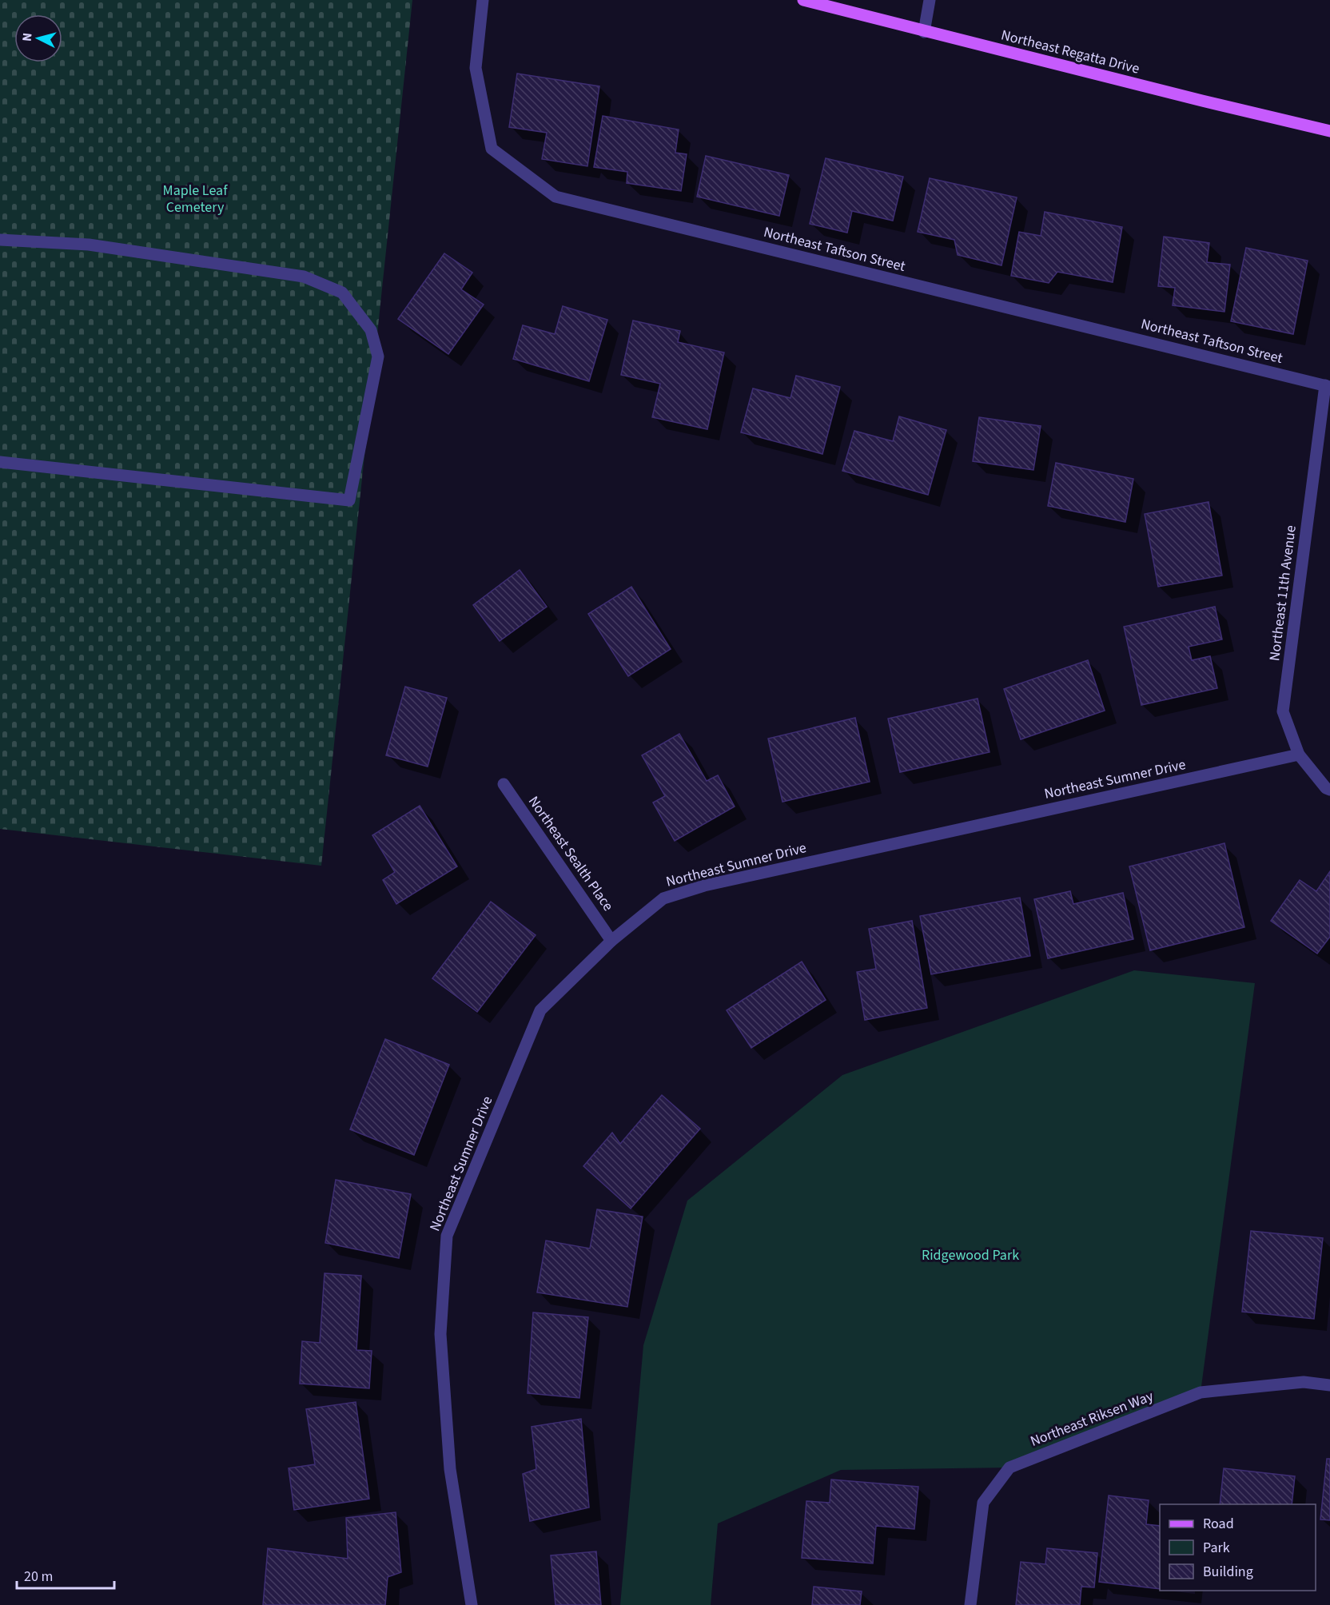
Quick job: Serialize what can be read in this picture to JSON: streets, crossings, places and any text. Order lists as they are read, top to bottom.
{
  "streets": {
    "main road": ["Northeast Regatta Drive"],
    "street": [
      "Northeast Taftson Street",
      "Northeast 11th Avenue",
      "Northeast Sumner Drive",
      "Northeast Sealth Place",
      "Northeast Riksen Way"
    ]
  },
  "crossings": [
    ["Northeast Taftson Street", "Northeast 11th Avenue"],
    ["Northeast 11th Avenue", "Northeast Sumner Drive"],
    ["Northeast Sumner Drive", "Northeast Sealth Place"]
  ],
  "parks": ["Maple Leaf Cemetery", "Ridgewood Park"],
  "legend": ["Road", "Park", "Building"],
  "scale_bar": "20 m",
  "north": "left"
}
